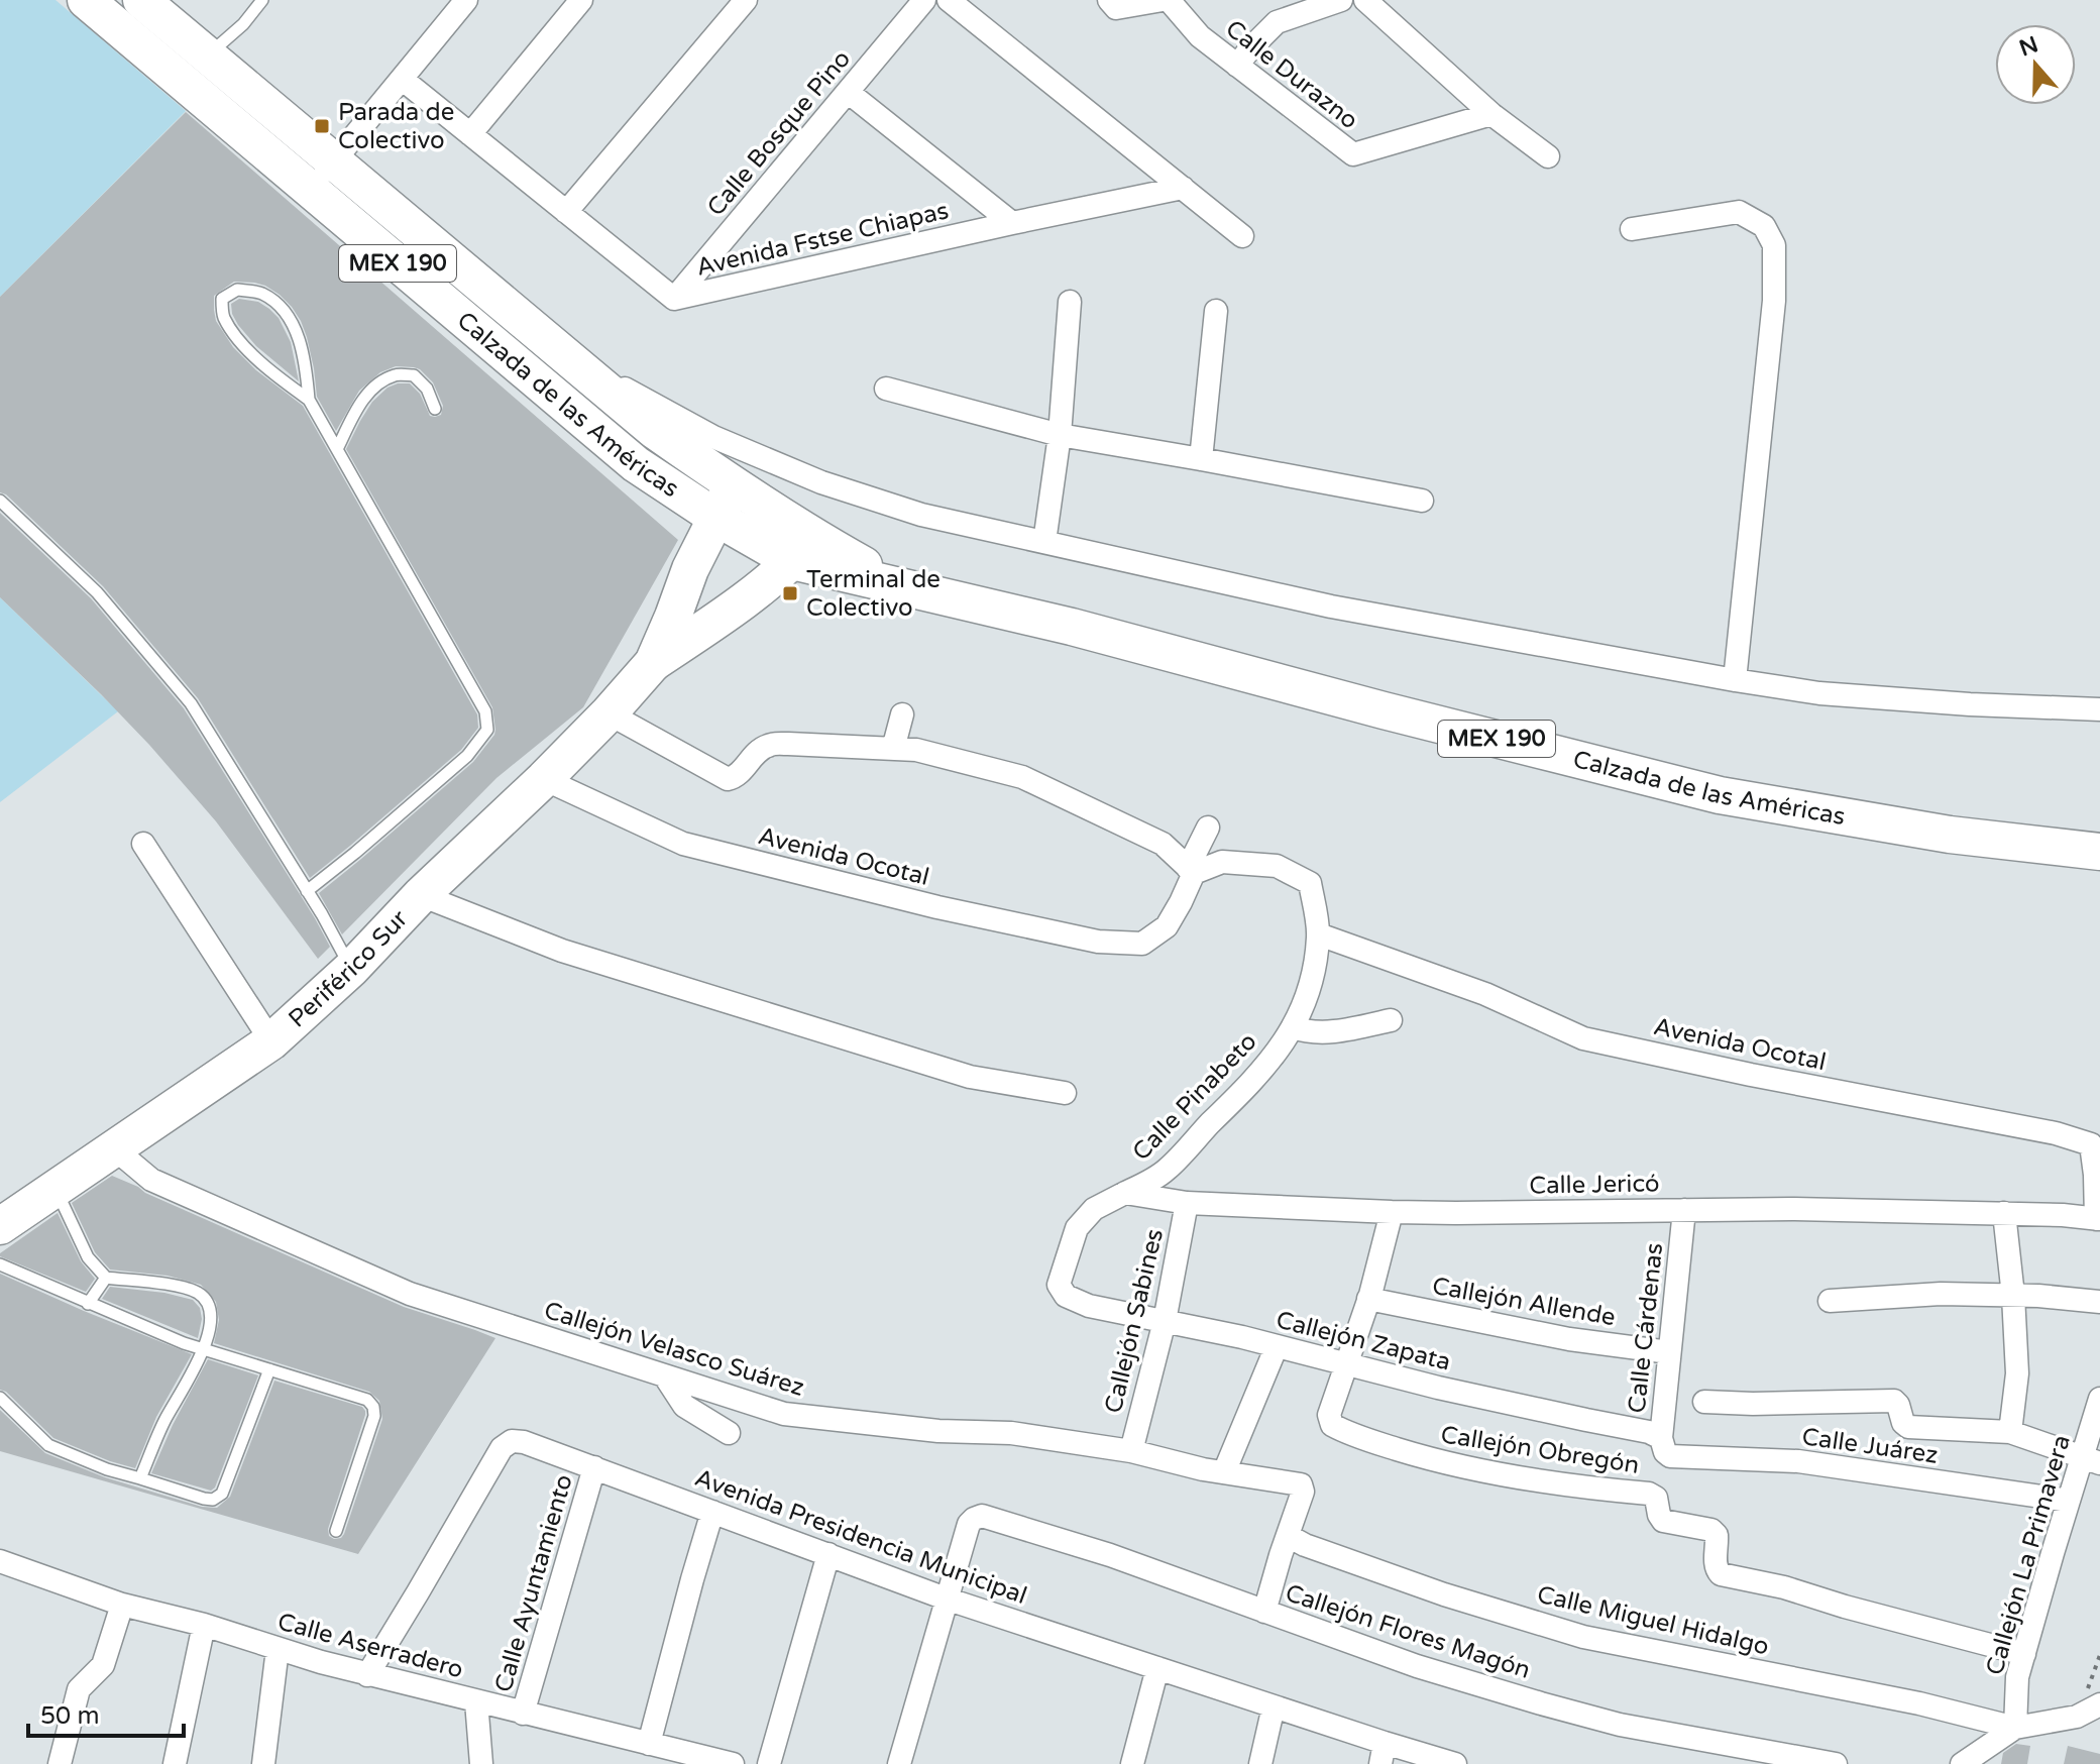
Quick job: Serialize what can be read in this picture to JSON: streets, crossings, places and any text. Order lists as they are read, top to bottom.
{
  "streets": {
    "main road": ["MEX 190", "Calzada de las Américas", "Periférico Sur"],
    "street": [
      "Calle Durazno",
      "Calle Bosque Pino",
      "Avenida Fstse Chiapas",
      "Avenida Ocotal",
      "Calle Pinabeto",
      "Calle Jericó",
      "Callejón Allende",
      "Callejón Sabines",
      "Calle Cárdenas",
      "Callejón Zapata",
      "Callejón Velasco Suárez",
      "Calle Juárez",
      "Callejón Obregón",
      "Avenida Presidencia Municipal",
      "Callejón La Primavera",
      "Calle Ayuntamiento",
      "Calle Miguel Hidalgo",
      "Callejón Flores Magón",
      "Calle Aserradero"
    ]
  },
  "crossings": [
    ["Calle Bosque Pino", "Avenida Fstse Chiapas"],
    ["Calzada de las Américas", "Periférico Sur"],
    ["Avenida Ocotal", "Periférico Sur"],
    ["Avenida Ocotal", "Calle Pinabeto"],
    ["Avenida Ocotal", "Calle Jericó"],
    ["Periférico Sur", "Callejón Velasco Suárez"],
    ["Calle Pinabeto", "Calle Jericó"],
    ["Calle Pinabeto", "Callejón Zapata"],
    ["Calle Jericó", "Callejón Sabines"],
    ["Calle Jericó", "Calle Cárdenas"],
    ["Calle Jericó", "Callejón Zapata"],
    ["Callejón Allende", "Calle Cárdenas"],
    ["Callejón Sabines", "Callejón Zapata"],
    ["Callejón Sabines", "Callejón Velasco Suárez"],
    ["Calle Cárdenas", "Callejón Zapata"],
    ["Calle Cárdenas", "Calle Juárez"],
    ["Callejón Zapata", "Calle Juárez"],
    ["Callejón Zapata", "Callejón Obregón"],
    ["Callejón Velasco Suárez", "Calle Miguel Hidalgo"],
    ["Calle Juárez", "Callejón La Primavera"],
    ["Callejón Obregón", "Callejón La Primavera"],
    ["Avenida Presidencia Municipal", "Calle Ayuntamiento"],
    ["Avenida Presidencia Municipal", "Callejón Flores Magón"],
    ["Avenida Presidencia Municipal", "Calle Aserradero"],
    ["Callejón La Primavera", "Calle Miguel Hidalgo"],
    ["Calle Ayuntamiento", "Calle Aserradero"]
  ],
  "places": {
    "transit": ["Parada de Colectivo", "Terminal de Colectivo"]
  },
  "scale_bar": "50 m",
  "north": "top"
}
